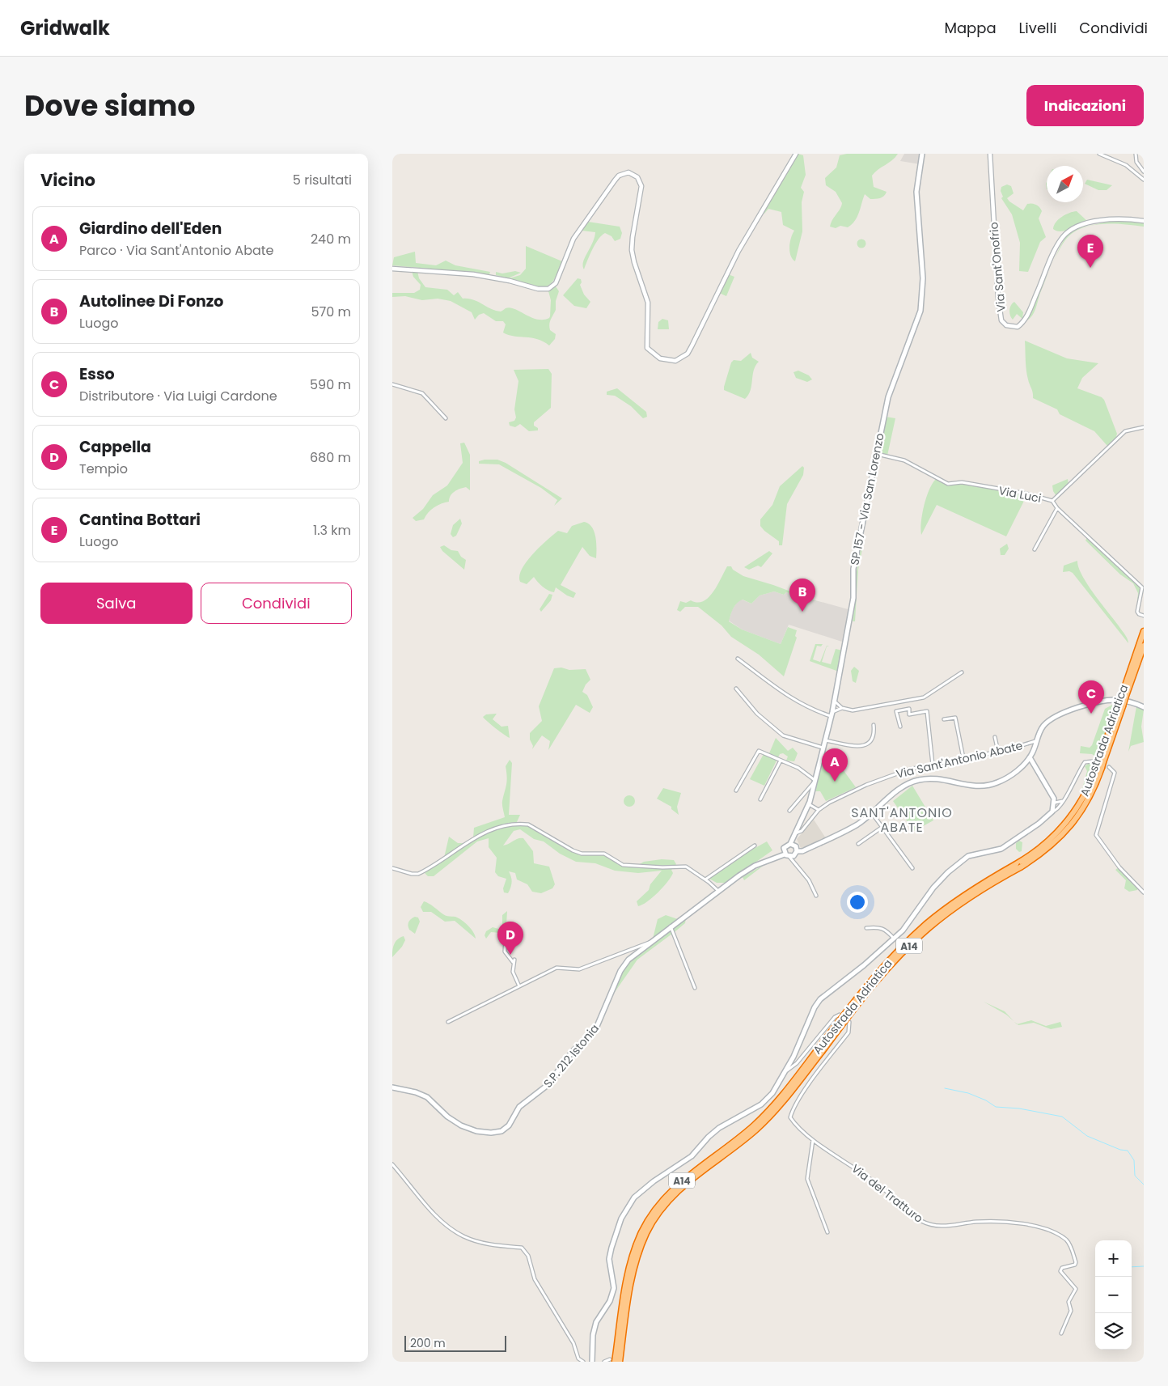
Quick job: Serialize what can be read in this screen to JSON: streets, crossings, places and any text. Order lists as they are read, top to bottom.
{
  "streets": {
    "highway": ["Autostrada Adriatica", "A14"],
    "main road": ["SP 157 - Via San Lorenzo", "S.P. 212 Istonia"],
    "street": [
      "Via Sant'Onofrio",
      "Via Luci",
      "Via Sant'Antonio Abate",
      "Via del Tratturo"
    ]
  },
  "crossings": [
    ["Via Luci", "SP 157 - Via San Lorenzo"],
    ["SP 157 - Via San Lorenzo", "Via Sant'Antonio Abate"],
    ["SP 157 - Via San Lorenzo", "S.P. 212 Istonia"]
  ],
  "districts": ["SANT'ANTONIO ABATE"],
  "scale_bar": "200 m",
  "north": "top right",
  "page": {
    "header": "Gridwalk",
    "nav": ["Mappa", "Livelli", "Condividi"],
    "title": "Dove siamo",
    "buttons": [
      "Indicazioni",
      ["Salva", "Condividi"]
    ],
    "heading": ["Vicino", "5 risultati"],
    "list": [
      {
        "mark": "A",
        "name": "Giardino dell'Eden",
        "note": "Parco · Via Sant'Antonio Abate",
        "value": "240 m"
      },
      {
        "mark": "B",
        "name": "Autolinee Di Fonzo",
        "note": "Luogo",
        "value": "570 m"
      },
      {
        "mark": "C",
        "name": "Esso",
        "note": "Distributore · Via Luigi Cardone",
        "value": "590 m"
      },
      {
        "mark": "D",
        "name": "Cappella",
        "note": "Tempio",
        "value": "680 m"
      },
      {
        "mark": "E",
        "name": "Cantina Bottari",
        "note": "Luogo",
        "value": "1.3 km"
      }
    ],
    "pins": [
      "E",
      "B",
      "C",
      "A",
      "D"
    ],
    "map_buttons": ["+", "−"],
    "scale": "200 m"
  }
}
